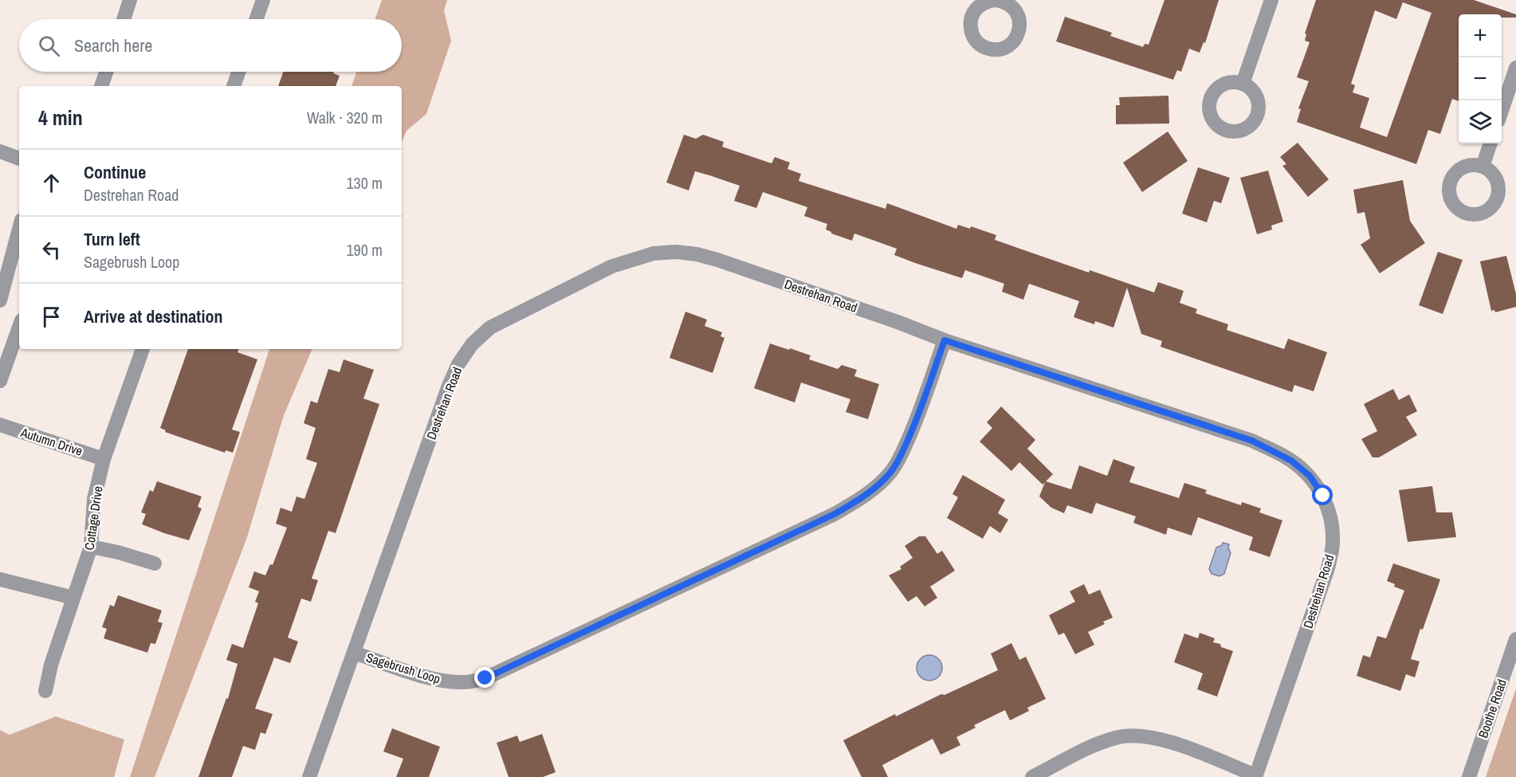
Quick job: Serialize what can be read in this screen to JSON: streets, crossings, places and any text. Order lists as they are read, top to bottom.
{
  "streets": {
    "street": [
      "Destrehan Road",
      "Autumn Drive",
      "Cottage Drive",
      "Sagebrush Loop",
      "Boothe Road"
    ]
  },
  "crossings": [
    ["Destrehan Road", "Sagebrush Loop"],
    ["Autumn Drive", "Cottage Drive"]
  ],
  "page": {
    "map_buttons": ["+", "−"],
    "search": "Search here",
    "heading": ["4 min", "Walk · 320 m"],
    "list": [
      ["Continue", "Destrehan Road", "130 m"],
      ["Turn left", "Sagebrush Loop", "190 m"],
      "Arrive at destination"
    ]
  }
}
